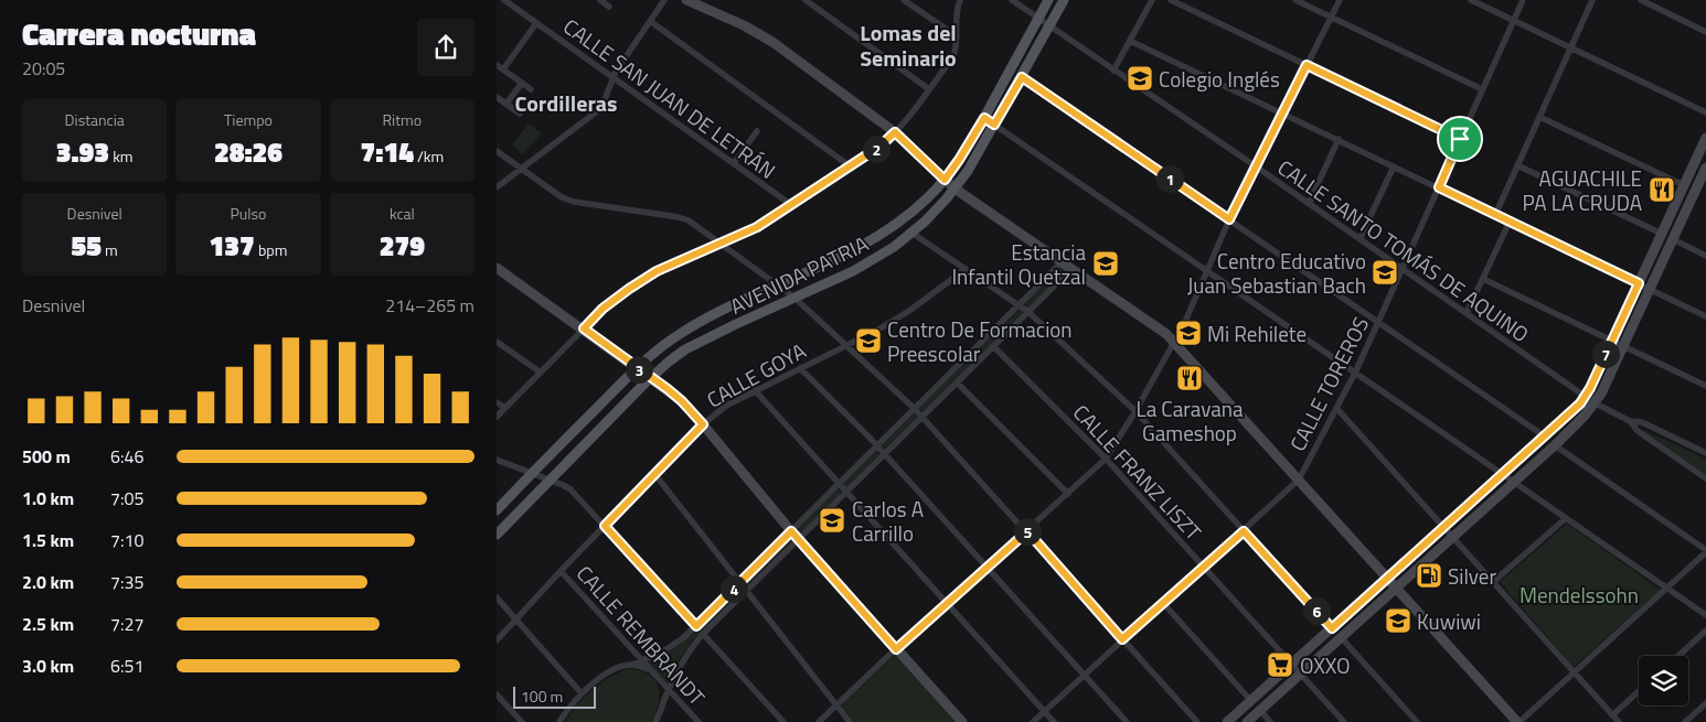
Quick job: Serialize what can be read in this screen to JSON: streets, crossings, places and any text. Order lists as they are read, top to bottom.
{
  "streets": {
    "main road": ["AVENIDA PATRIA"],
    "street": [
      "CALLE SAN JUAN DE LETRÁN",
      "CALLE SANTO TOMÁS DE AQUINO",
      "CALLE GOYA",
      "CALLE TOREROS",
      "CALLE FRANZ LISZT",
      "CALLE REMBRANDT"
    ]
  },
  "crossings": [
    ["CALLE SANTO TOMÁS DE AQUINO", "AVENIDA PATRIA"],
    ["CALLE SANTO TOMÁS DE AQUINO", "CALLE TOREROS"],
    ["CALLE GOYA", "CALLE REMBRANDT"],
    ["CALLE TOREROS", "CALLE FRANZ LISZT"]
  ],
  "districts": ["Lomas del Seminario", "Cordilleras"],
  "parks": ["Mendelssohn"],
  "places": {
    "school or university": [
      "Colegio Inglés",
      "Estancia Infantil Quetzal",
      "Centro Educativo Juan Sebastian Bach",
      "Mi Rehilete",
      "Centro De Formacion Preescolar",
      "Carlos A Carrillo",
      "Kuwiwi"
    ],
    "restaurant": ["AGUACHILE PA LA CRUDA", "La Caravana Gameshop"],
    "fuel station": ["Silver"],
    "supermarket": ["OXXO"]
  },
  "scale_bar": "100 m",
  "page": {
    "heading": ["Carrera nocturna", "20:05"],
    "stats": [
      ["Distancia", "3.93 km"],
      ["Tiempo", "28:26"],
      ["Ritmo", "7:14 /km"],
      ["Desnivel", "55 m"],
      ["Pulso", "137 bpm"],
      ["kcal", "279"]
    ],
    "pins": [
      "2",
      "1",
      "7",
      "3",
      "5",
      "4",
      "6"
    ],
    "chart": ["Desnivel", "214–265 m"],
    "list": [
      {
        "name": "500 m",
        "note": "6:46"
      },
      {
        "name": "1.0 km",
        "note": "7:05"
      },
      {
        "name": "1.5 km",
        "note": "7:10"
      },
      {
        "name": "2.0 km",
        "note": "7:35"
      },
      {
        "name": "2.5 km",
        "note": "7:27"
      },
      {
        "name": "3.0 km",
        "note": "6:51"
      }
    ],
    "scale": "100 m"
  }
}
